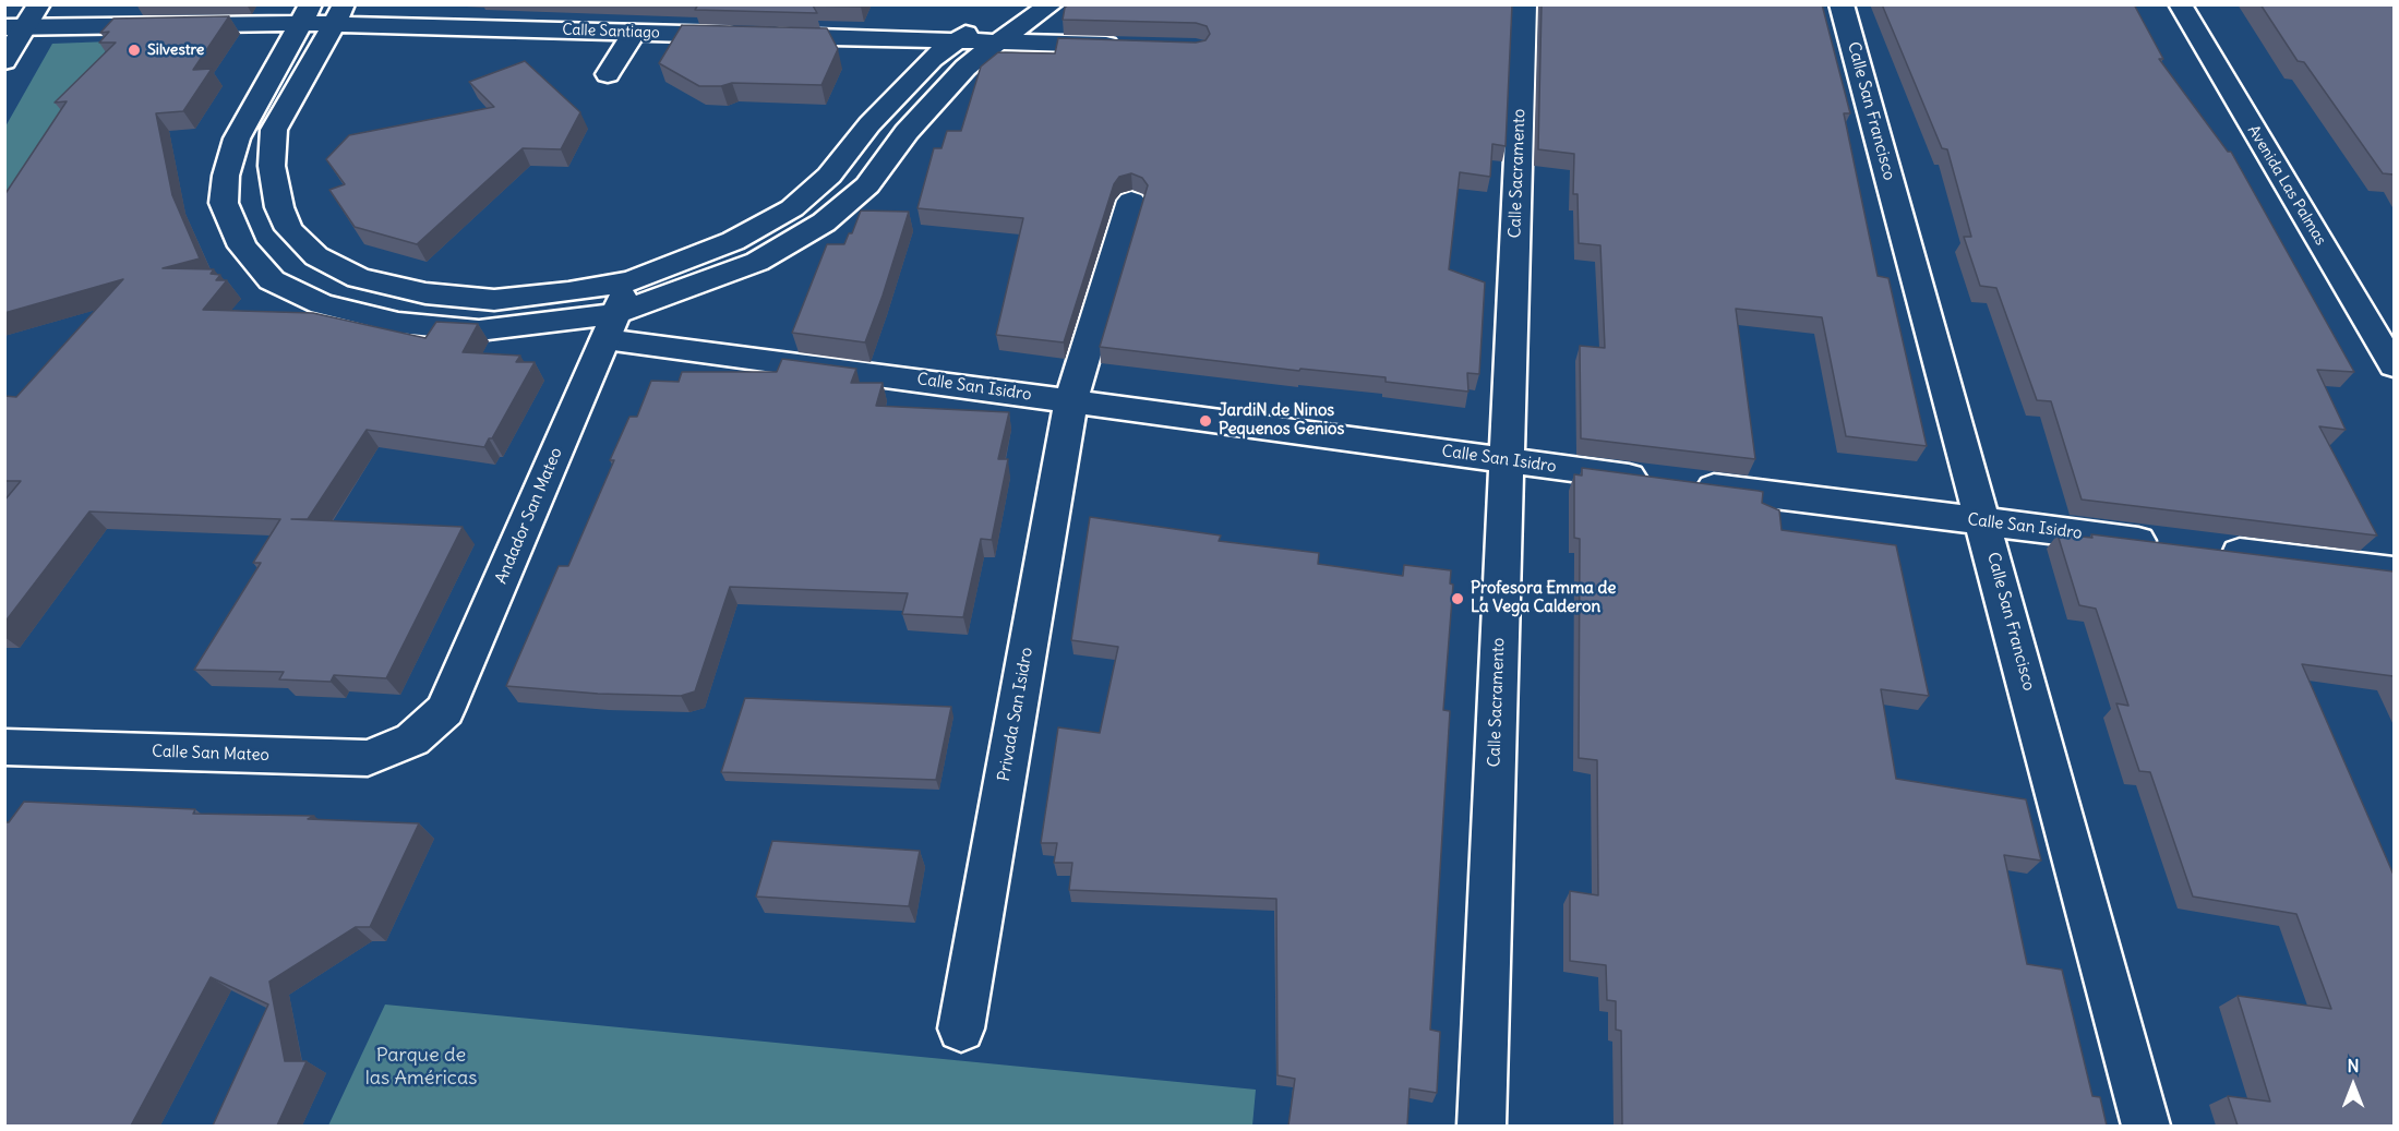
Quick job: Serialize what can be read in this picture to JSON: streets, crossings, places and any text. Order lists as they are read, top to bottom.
{
  "streets": {
    "street": [
      "Calle Santiago",
      "Calle San Francisco",
      "Calle Sacramento",
      "Avenida Las Palmas",
      "Calle San Isidro",
      "Andador San Mateo",
      "Privada San Isidro",
      "Calle San Mateo"
    ]
  },
  "crossings": [
    ["Calle San Francisco", "Calle San Isidro"],
    ["Calle Sacramento", "Calle San Isidro"],
    ["Calle San Isidro", "Andador San Mateo"],
    ["Calle San Isidro", "Privada San Isidro"],
    ["Andador San Mateo", "Calle San Mateo"]
  ],
  "parks": ["Parque de las Américas"],
  "places": ["Silvestre", "JardiN de Ninos Pequenos Genios", "Profesora Emma de La Vega Calderon"],
  "north": "top"
}
